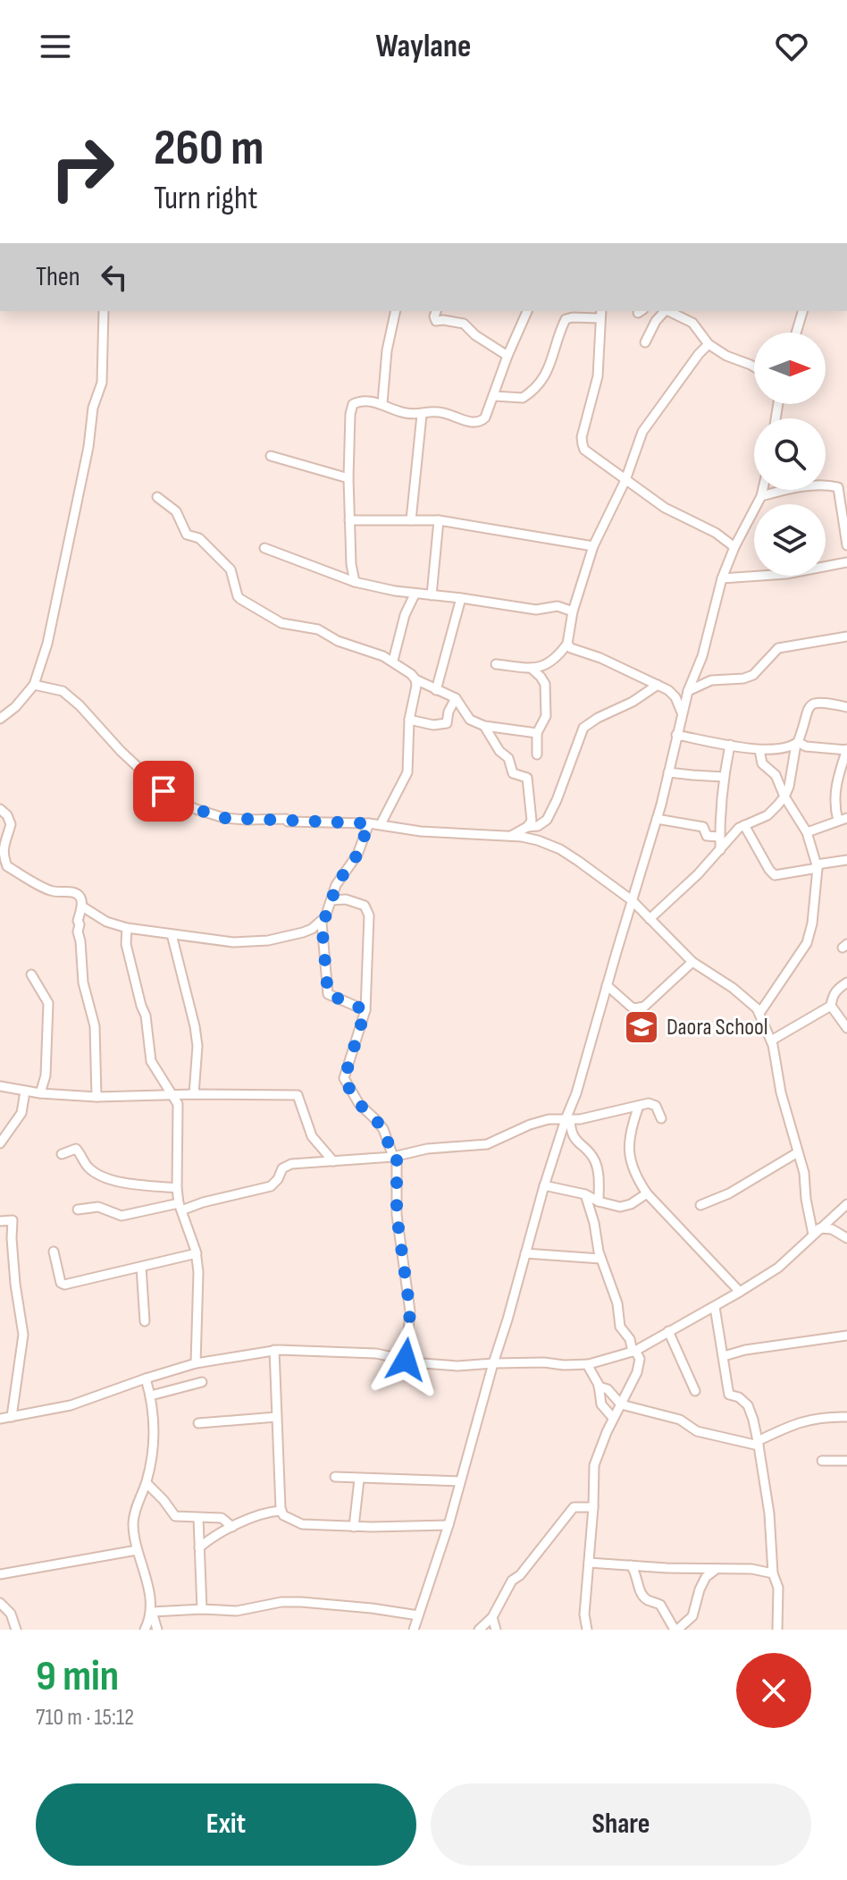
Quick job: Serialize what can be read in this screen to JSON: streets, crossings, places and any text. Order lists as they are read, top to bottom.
{
  "places": {
    "school or university": ["Daora School"]
  },
  "north": "right",
  "page": {
    "header": "Waylane",
    "turn": ["260 m", "Turn right"],
    "then": "Then",
    "heading": ["9 min", "710 m · 15:12"],
    "buttons": ["Exit", "Share"]
  }
}
